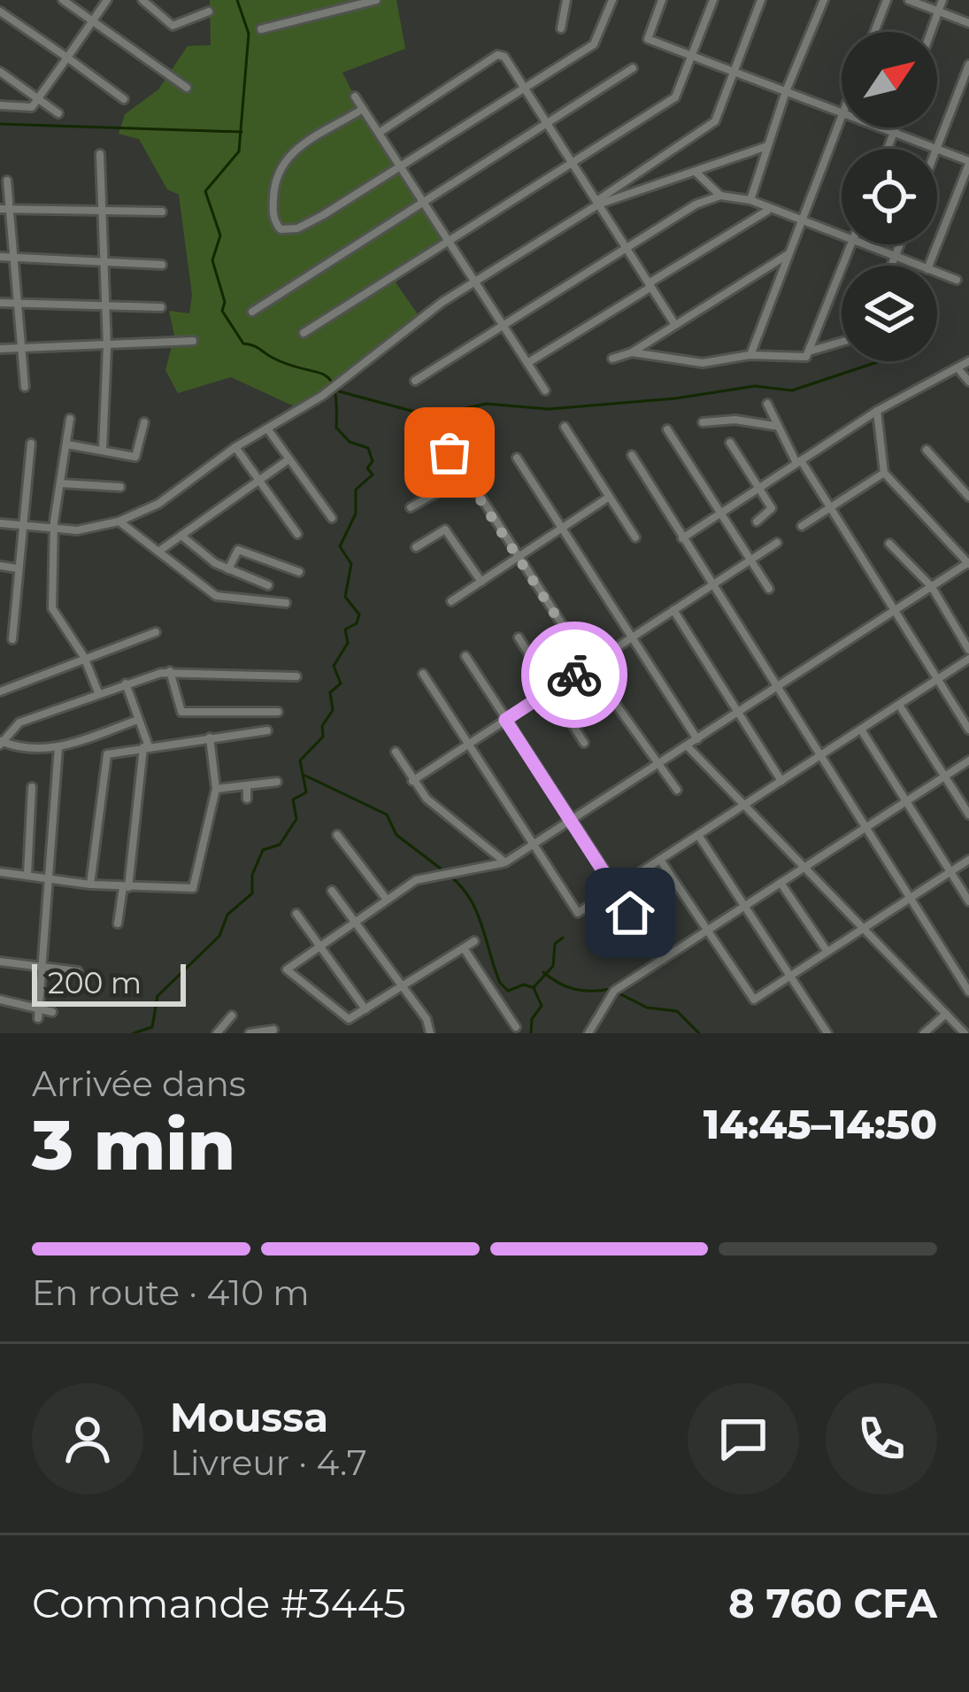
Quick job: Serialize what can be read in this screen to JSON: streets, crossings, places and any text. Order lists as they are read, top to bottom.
{
  "scale_bar": "200 m",
  "north": "top right",
  "page": {
    "scale": "200 m",
    "heading": ["3 min", "Arrivée dans", "14:45–14:50"],
    "panel": [
      "Moussa",
      "Livreur · 4.7",
      "Commande #3445",
      "8 760 CFA"
    ],
    "bar": "En route · 410 m"
  }
}
